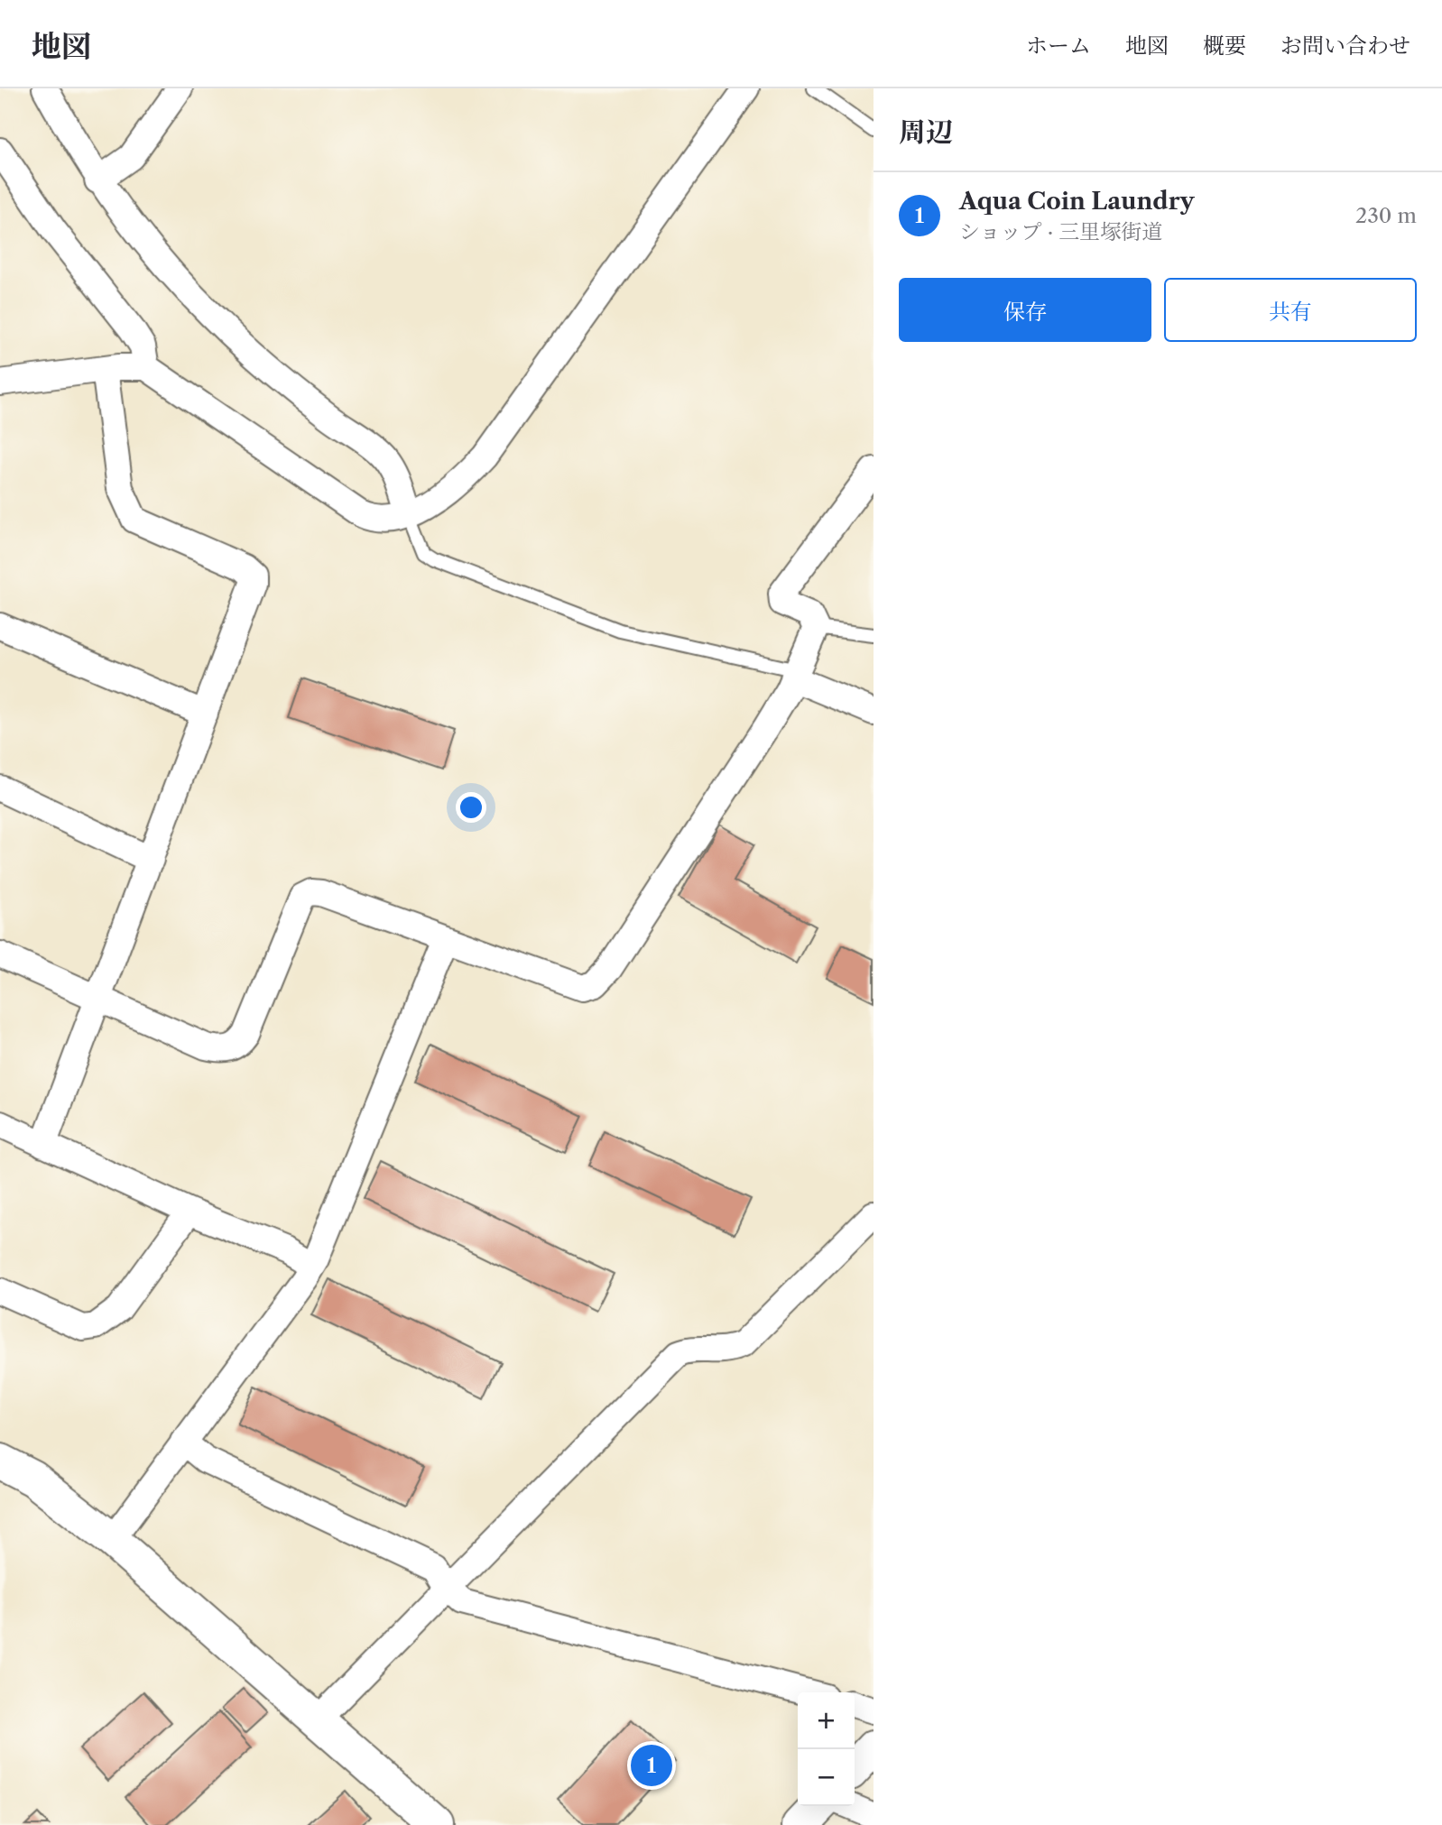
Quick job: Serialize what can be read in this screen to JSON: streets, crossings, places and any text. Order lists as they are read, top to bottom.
{
  "page": {
    "header": "地図",
    "nav": [
      "ホーム",
      "地図",
      "概要",
      "お問い合わせ"
    ],
    "heading": "周辺",
    "list": [
      {
        "mark": "1",
        "name": "Aqua Coin Laundry",
        "note": "ショップ · 三里塚街道",
        "value": "230 m"
      }
    ],
    "buttons": ["保存", "共有"],
    "map_buttons": ["+", "−"],
    "pins": "1"
  }
}
